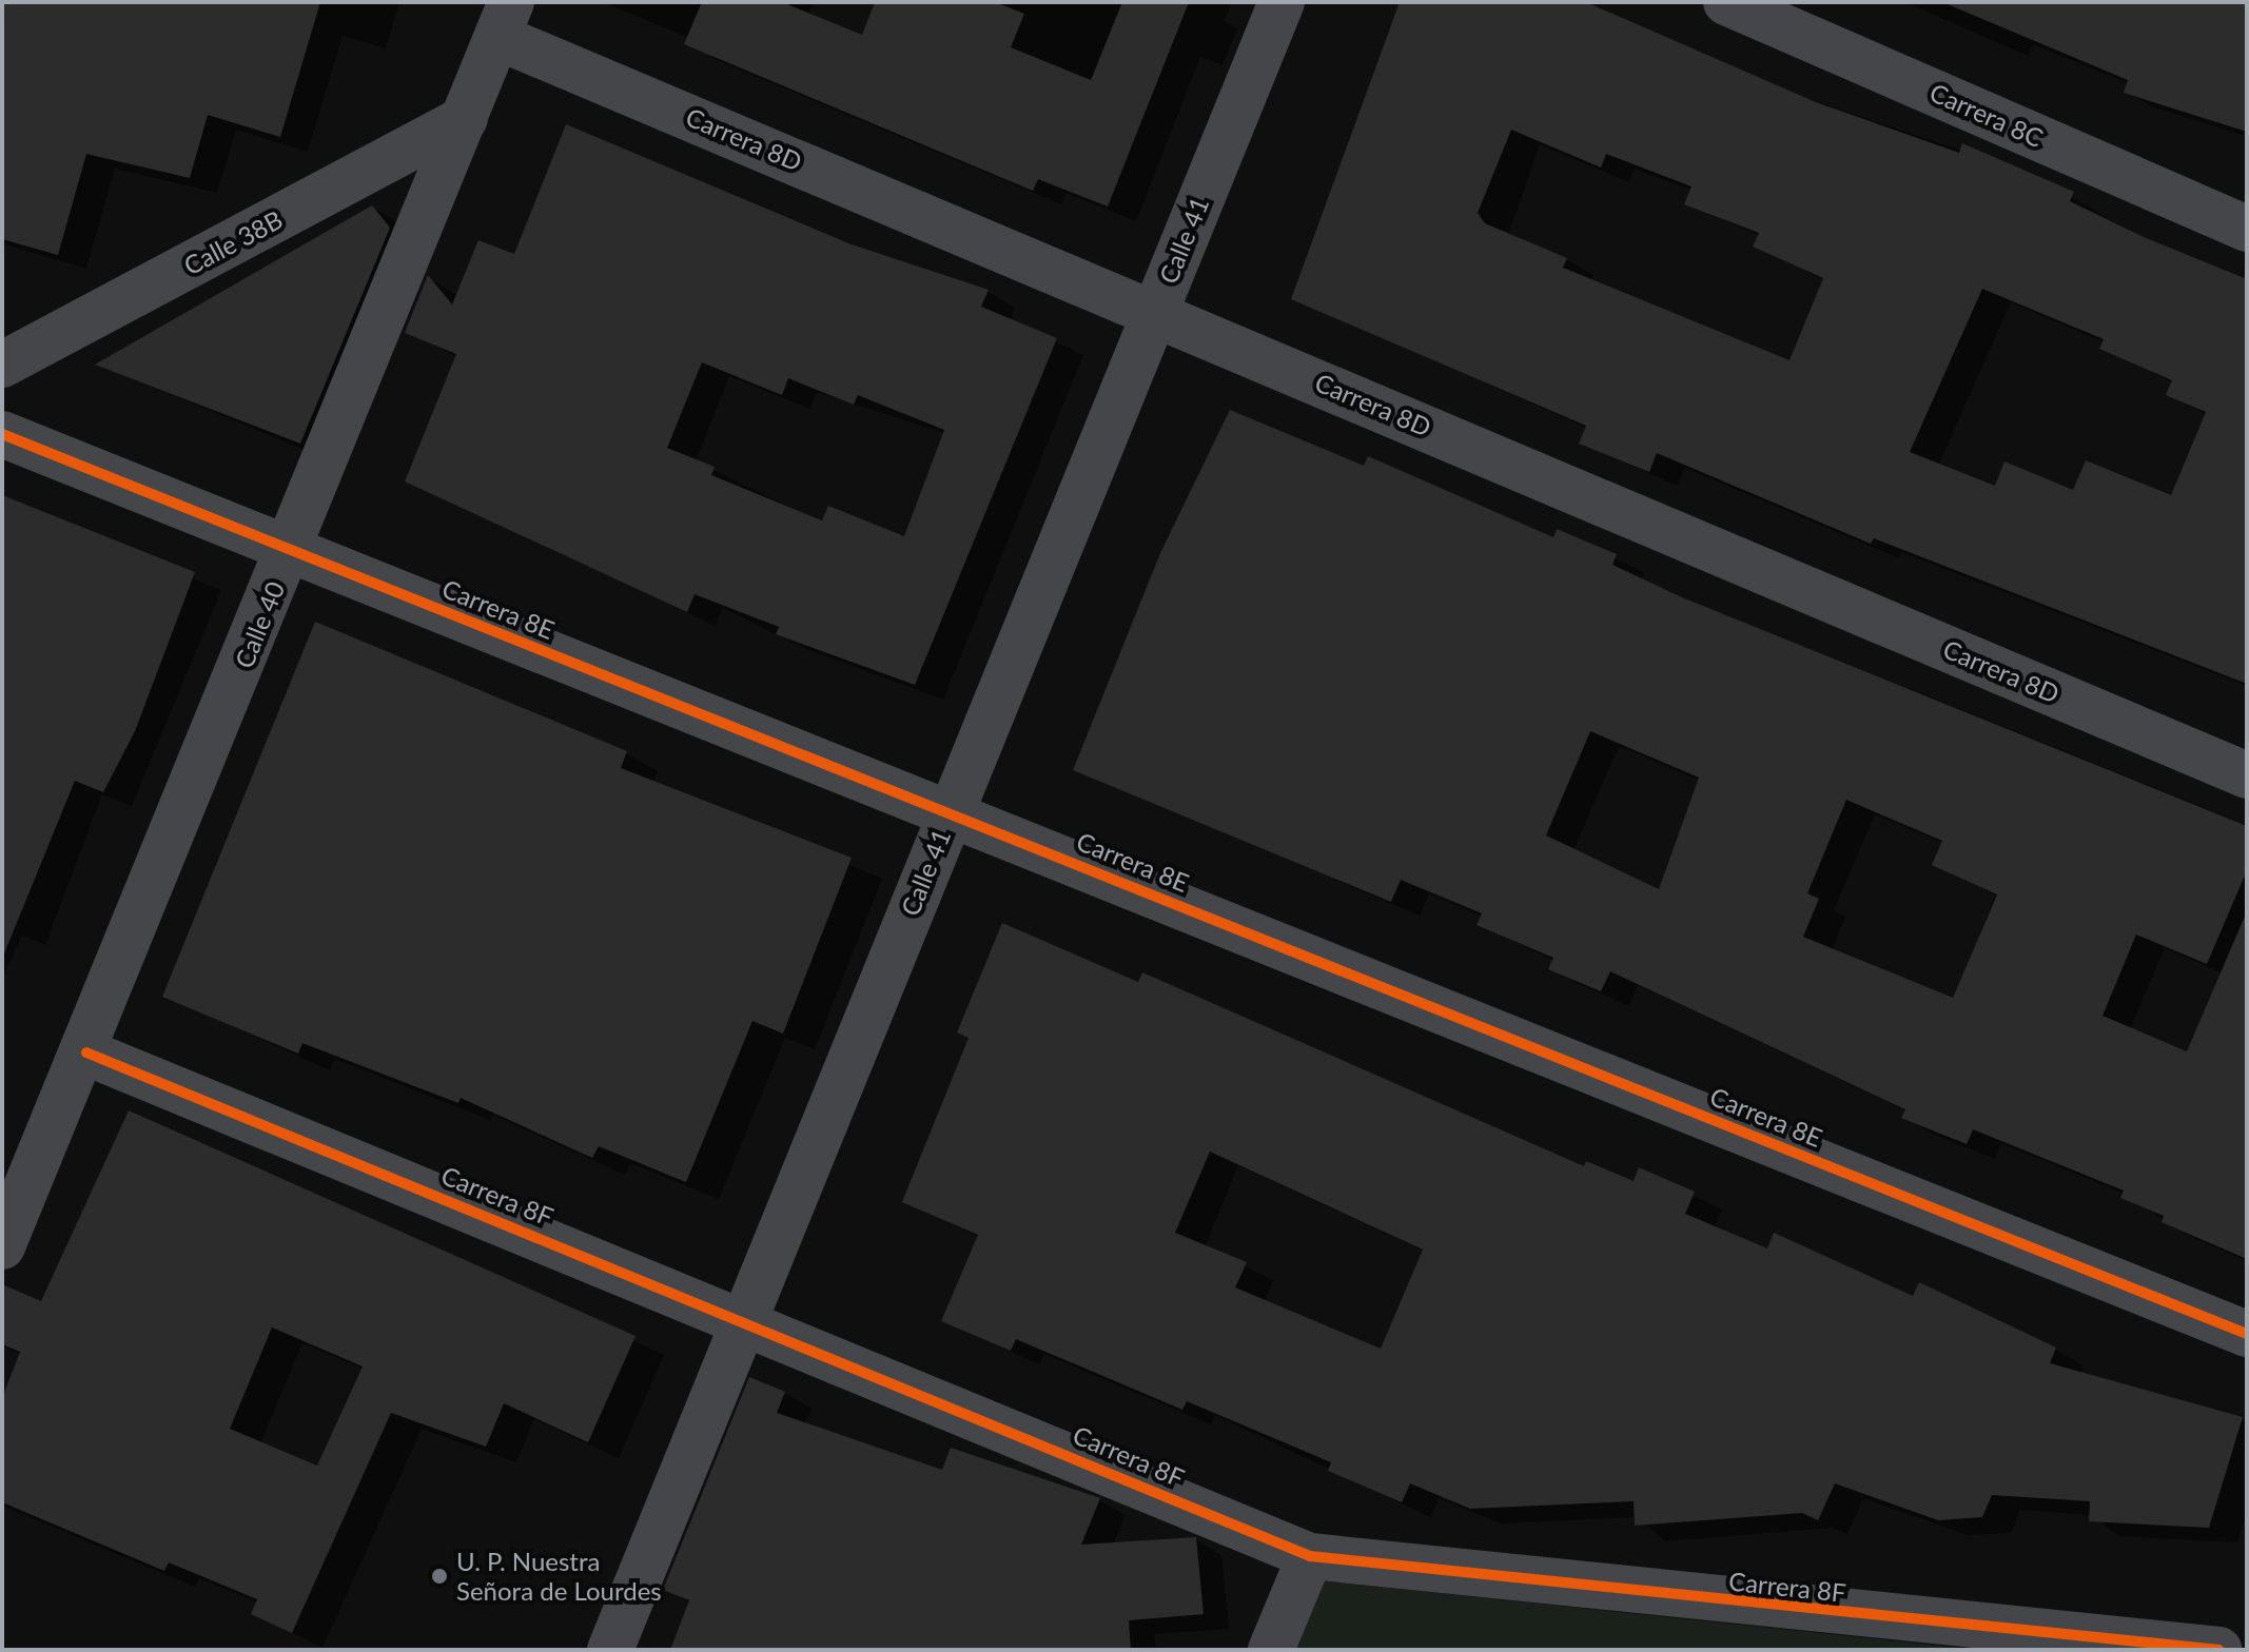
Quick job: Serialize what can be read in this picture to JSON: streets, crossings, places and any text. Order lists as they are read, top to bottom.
{
  "streets": {
    "street": [
      "Carrera 8C",
      "Carrera 8D",
      "Calle 41",
      "Calle 38B",
      "Carrera 8E",
      "Calle 40",
      "Carrera 8F"
    ]
  },
  "crossings": [
    ["Carrera 8D", "Calle 41"],
    ["Carrera 8D", "Calle 40"],
    ["Calle 41", "Carrera 8E"],
    ["Calle 41", "Carrera 8F"],
    ["Calle 38B", "Calle 40"],
    ["Carrera 8E", "Calle 40"],
    ["Calle 40", "Carrera 8F"]
  ],
  "places": ["U. P. Nuestra Señora de Lourdes"]
}
